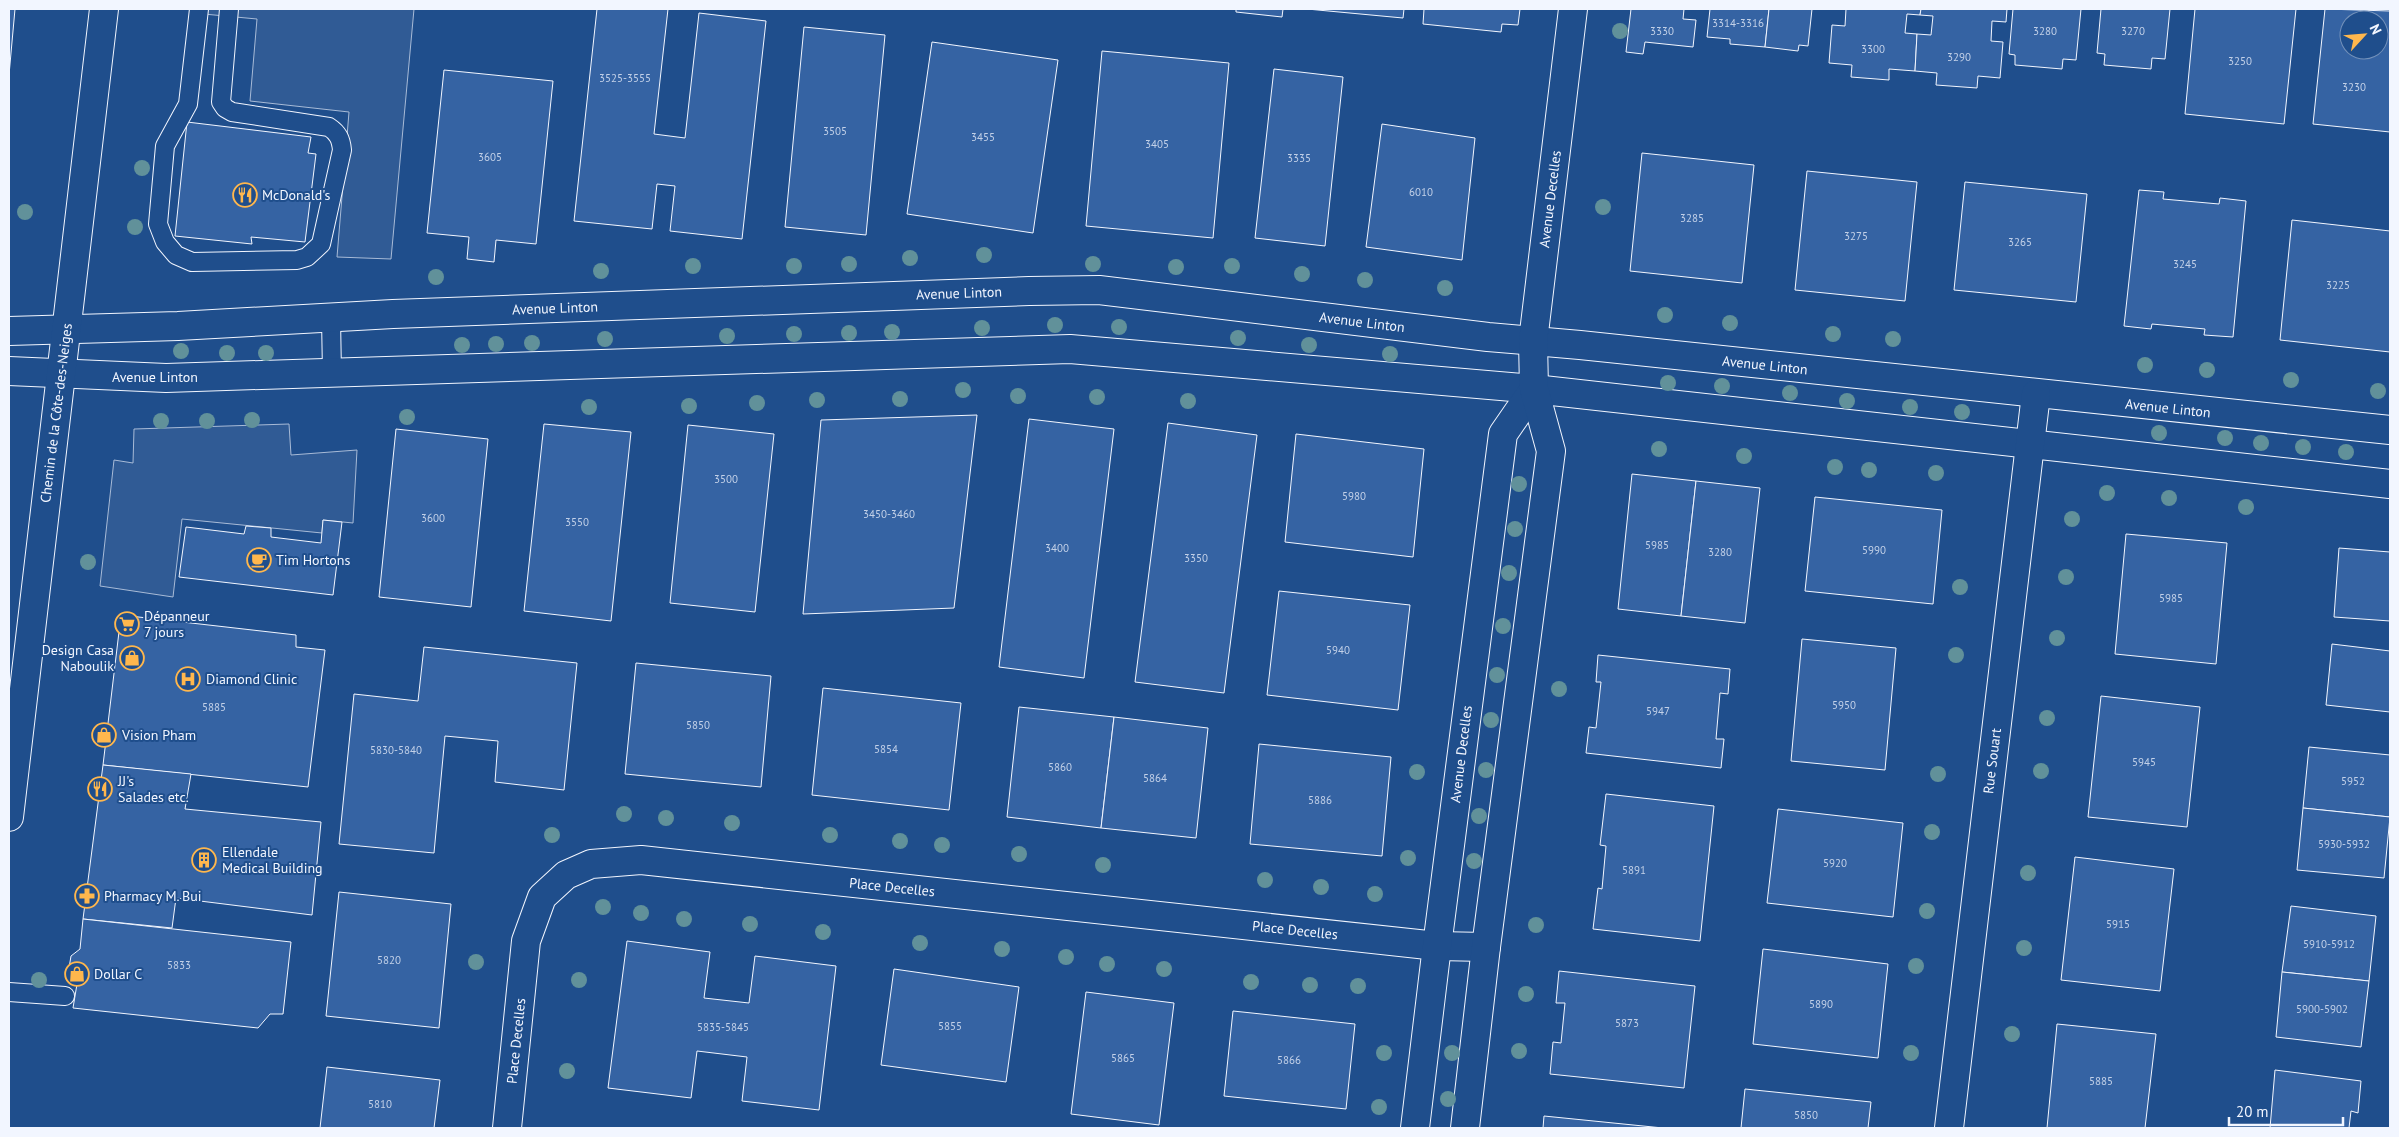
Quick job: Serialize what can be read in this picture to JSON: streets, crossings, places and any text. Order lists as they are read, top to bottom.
{
  "streets": {
    "street": [
      "Avenue Decelles",
      "Avenue Linton",
      "Chemin de la Côte-des-Neiges",
      "Rue Souart",
      "Place Decelles"
    ]
  },
  "crossings": [
    ["Avenue Decelles", "Avenue Linton"],
    ["Avenue Decelles", "Place Decelles"],
    ["Avenue Linton", "Chemin de la Côte-des-Neiges"],
    ["Avenue Linton", "Rue Souart"]
  ],
  "places": {
    "restaurant": ["McDonald's", "JJ's Salades etc."],
    "cafe": ["Tim Hortons"],
    "supermarket": ["Dépanneur 7 jours"],
    "shop": ["Design Casa Naboulik", "Vision Pham", "Dollar C"],
    "hospital": ["Diamond Clinic"],
    "building": ["Ellendale Medical Building"],
    "pharmacy": ["Pharmacy M. Bui"]
  },
  "house_numbers": [
    "3314-3316",
    "3330",
    "3280",
    "3270",
    "3300",
    "3290",
    "3250",
    "3525-3555",
    "3230",
    "3505",
    "3455",
    "3405",
    "3605",
    "3335",
    "6010",
    "3285",
    "3275",
    "3265",
    "3245",
    "3225",
    "3500",
    "5980",
    "3450-3460",
    "3600",
    "3550",
    "5985",
    "3400",
    "5990",
    "3280",
    "3350",
    "5985",
    "5940",
    "5950",
    "5885",
    "5947",
    "5850",
    "5854",
    "5830-5840",
    "5945",
    "5860",
    "5864",
    "5952",
    "5886",
    "5930-5932",
    "5920",
    "5891",
    "5915",
    "5910-5912",
    "5820",
    "5833",
    "5890",
    "5900-5902",
    "5873",
    "5855",
    "5835-5845",
    "5865",
    "5866",
    "5885",
    "5810",
    "5850"
  ],
  "scale_bar": "20 m",
  "north": "top right"
}
